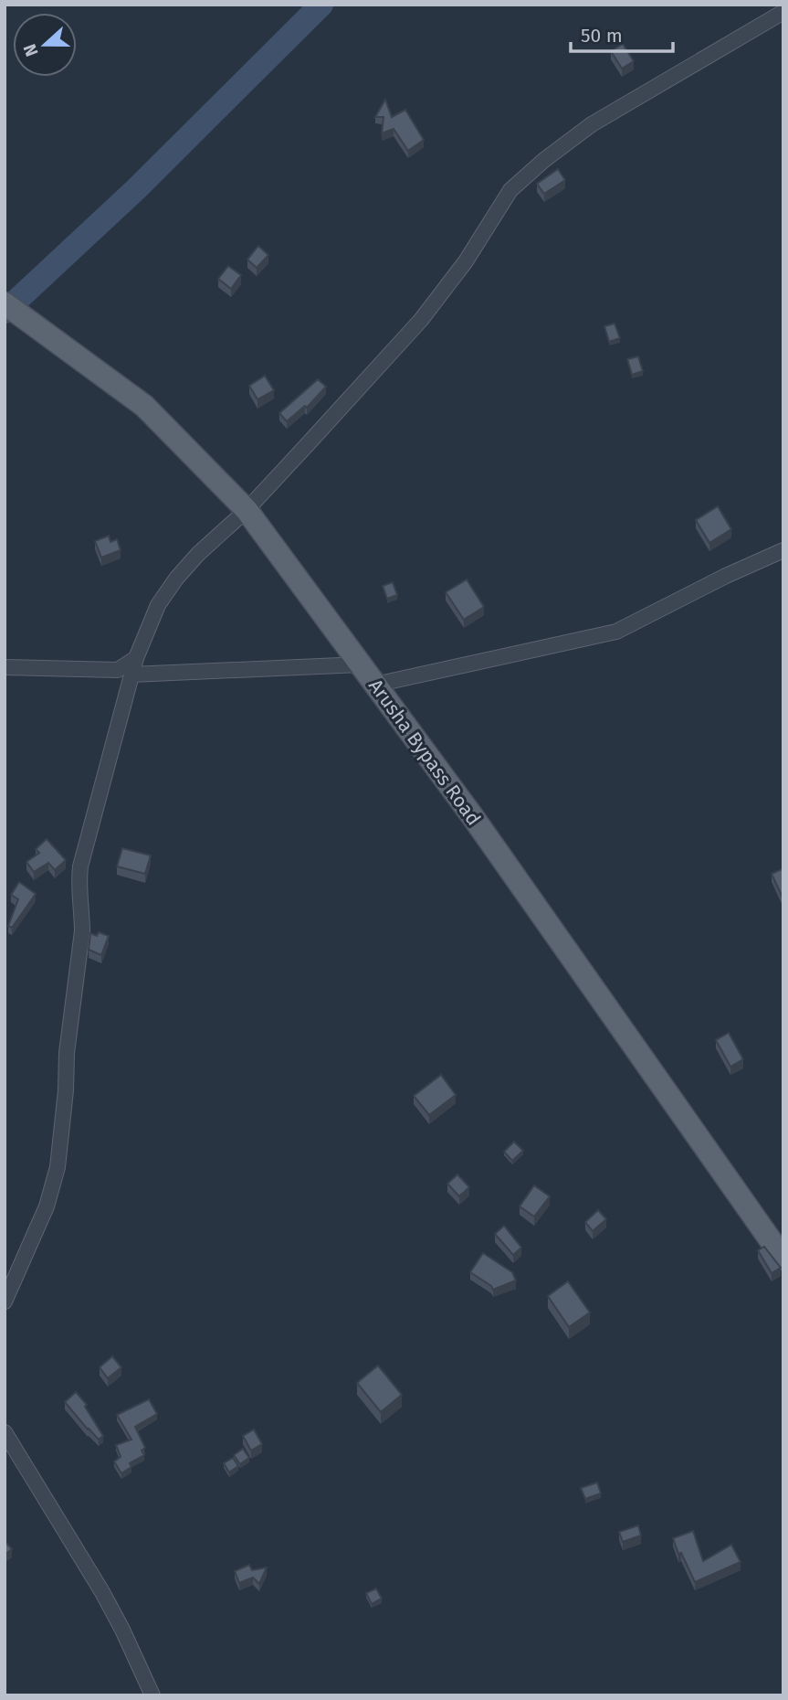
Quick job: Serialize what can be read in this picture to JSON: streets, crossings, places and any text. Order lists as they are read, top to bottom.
{
  "streets": {
    "main road": ["Arusha Bypass Road"]
  },
  "scale_bar": "50 m",
  "north": "left"
}
